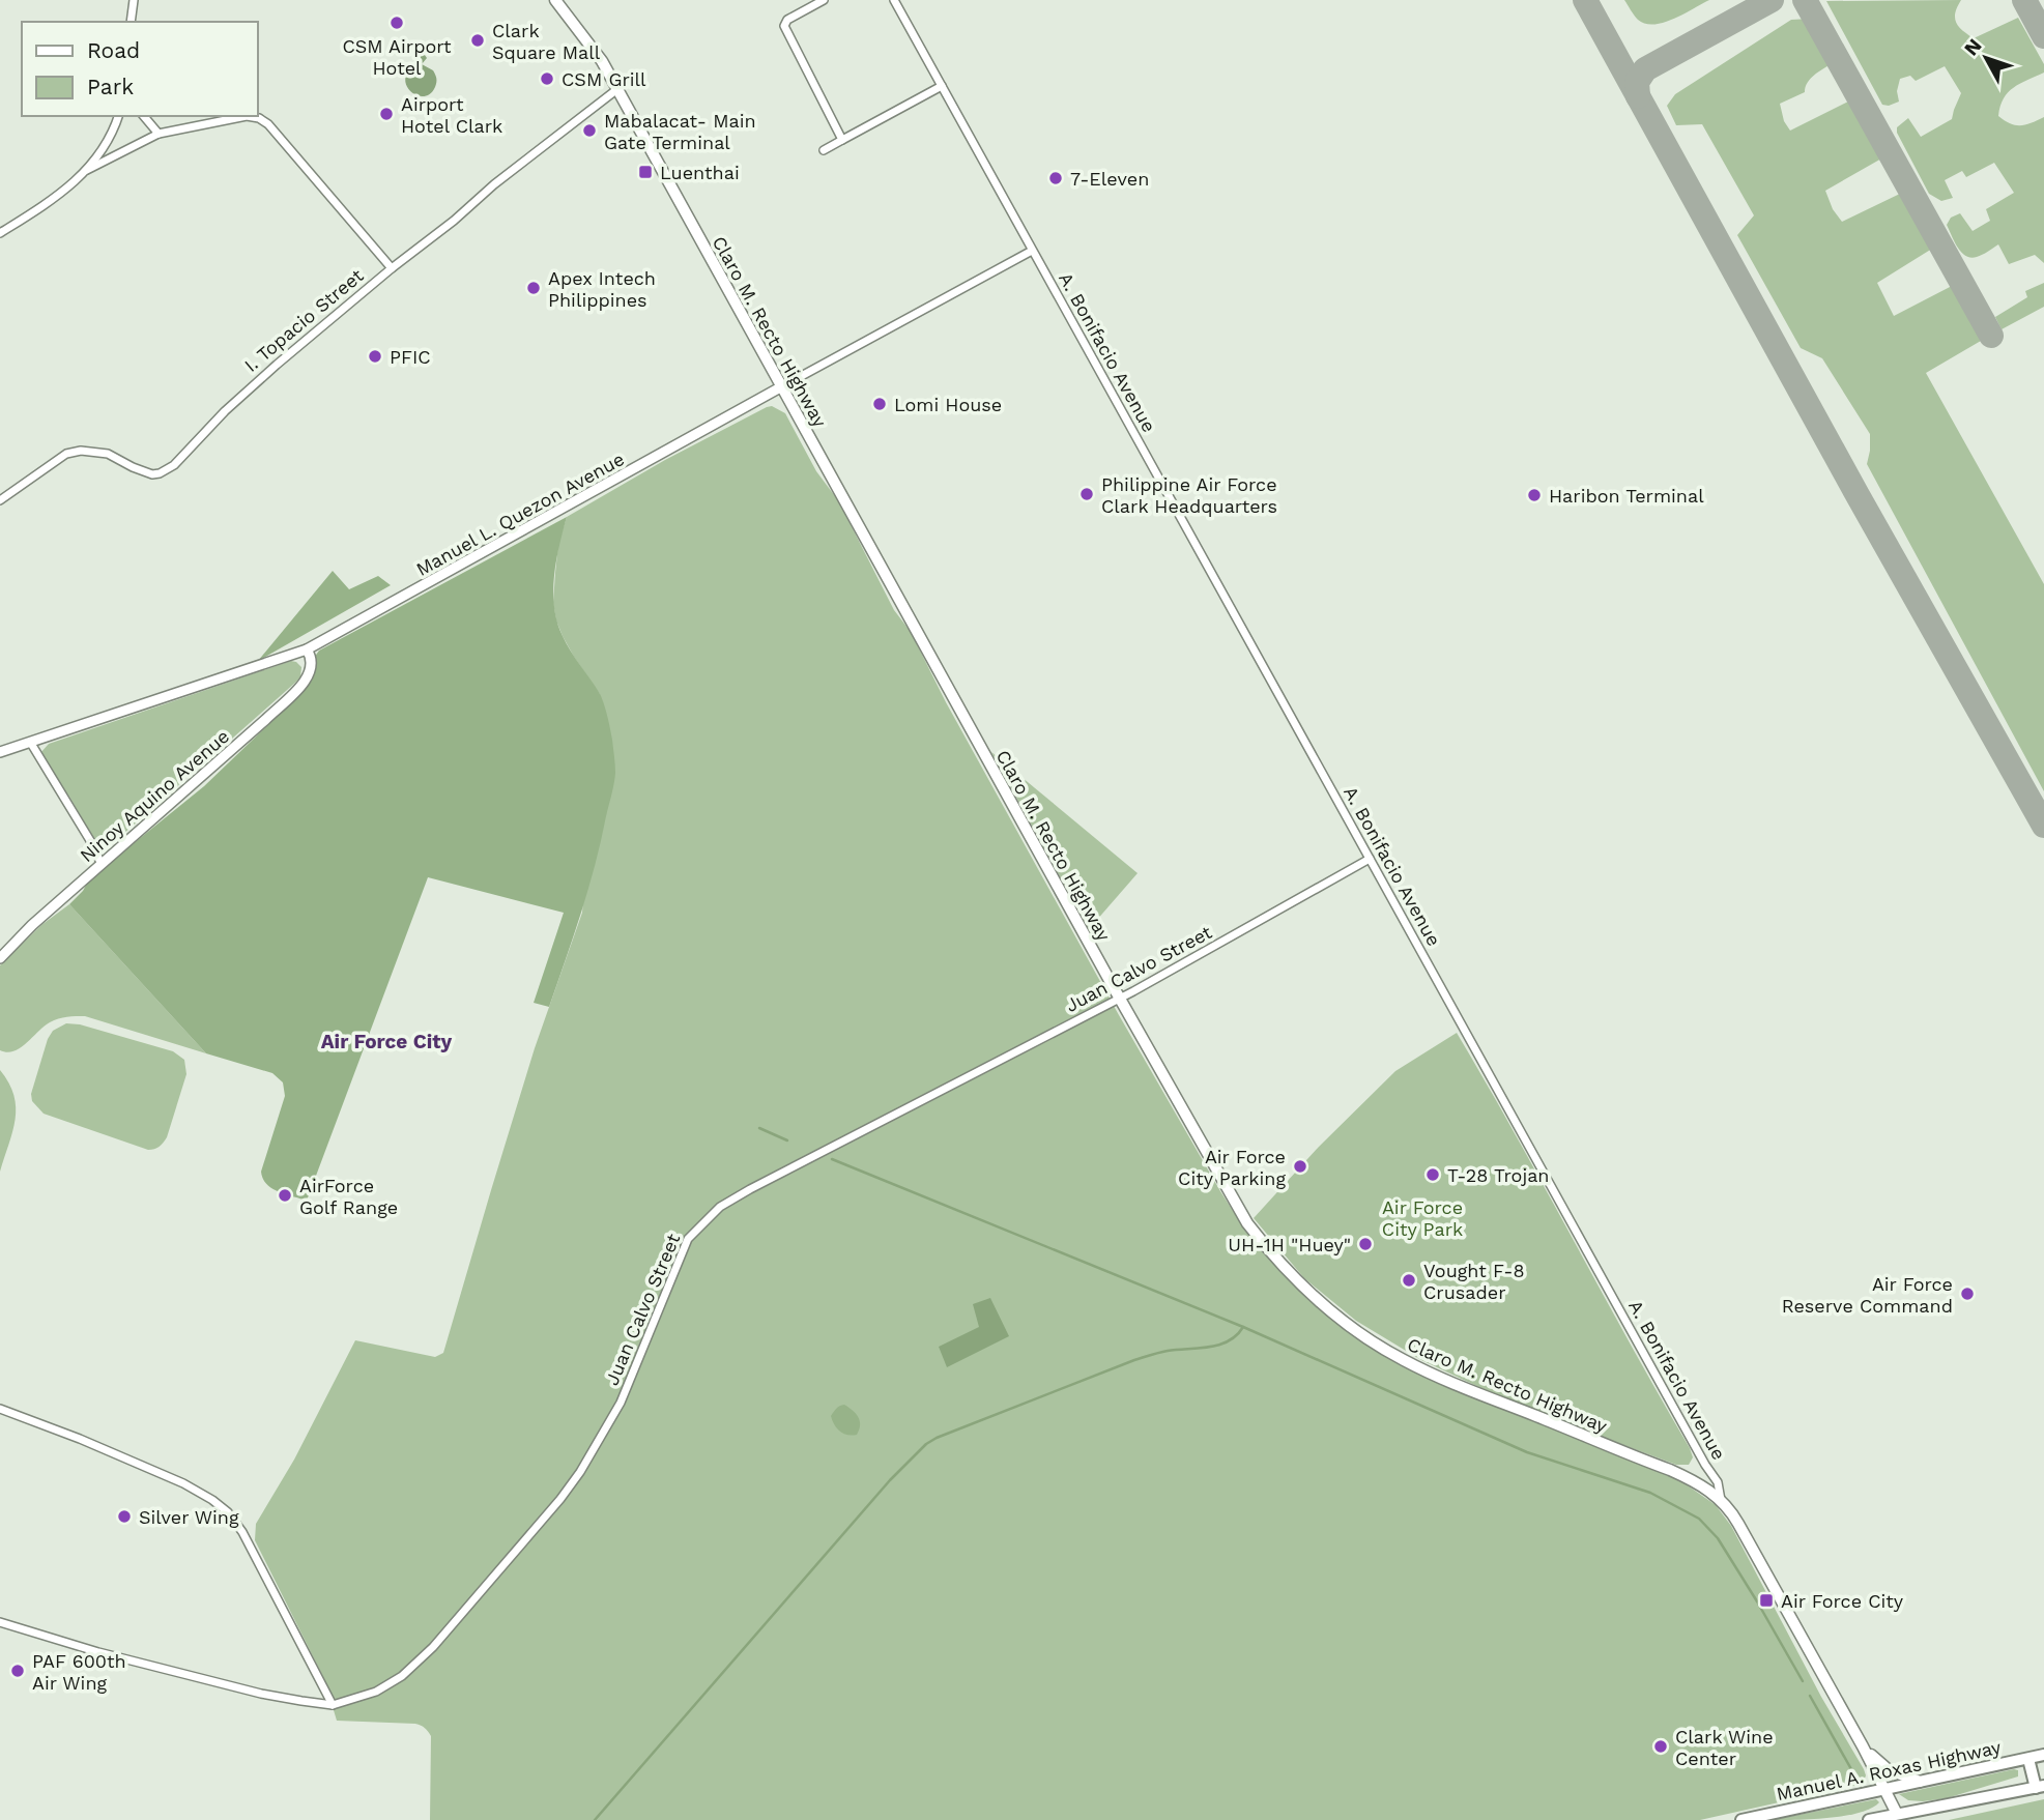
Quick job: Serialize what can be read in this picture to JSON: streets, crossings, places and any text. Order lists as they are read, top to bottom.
{
  "streets": {
    "main road": ["Claro M. Recto Highway", "A. Bonifacio Avenue", "Manuel A. Roxas Highway"],
    "street": [
      "I. Topacio Street",
      "Manuel L. Quezon Avenue",
      "Ninoy Aquino Avenue",
      "Juan Calvo Street"
    ]
  },
  "crossings": [
    ["I. Topacio Street", "Claro M. Recto Highway"],
    ["Claro M. Recto Highway", "A. Bonifacio Avenue"],
    ["Claro M. Recto Highway", "Manuel L. Quezon Avenue"],
    ["Claro M. Recto Highway", "Juan Calvo Street"],
    ["A. Bonifacio Avenue", "Manuel L. Quezon Avenue"],
    ["A. Bonifacio Avenue", "Juan Calvo Street"],
    ["A. Bonifacio Avenue", "Manuel A. Roxas Highway"],
    ["Manuel L. Quezon Avenue", "Ninoy Aquino Avenue"]
  ],
  "districts": ["Air Force City"],
  "parks": ["Air Force City Park"],
  "places": {
    "other": [
      "CSM Airport Hotel",
      "Clark Square Mall",
      "CSM Grill",
      "Airport Hotel Clark",
      "Mabalacat- Main Gate Terminal",
      "7-Eleven",
      "Apex Intech Philippines",
      "PFIC",
      "Lomi House",
      "Philippine Air Force Clark Headquarters",
      "Haribon Terminal",
      "Air Force City Parking",
      "T-28 Trojan",
      "AirForce Golf Range",
      "UH-1H \"Huey\"",
      "Vought F-8 Crusader",
      "Air Force Reserve Command",
      "Silver Wing",
      "PAF 600th Air Wing",
      "Clark Wine Center"
    ],
    "transit": ["Luenthai", "Air Force City"]
  },
  "legend": ["Road", "Park"],
  "north": "top left"
}
